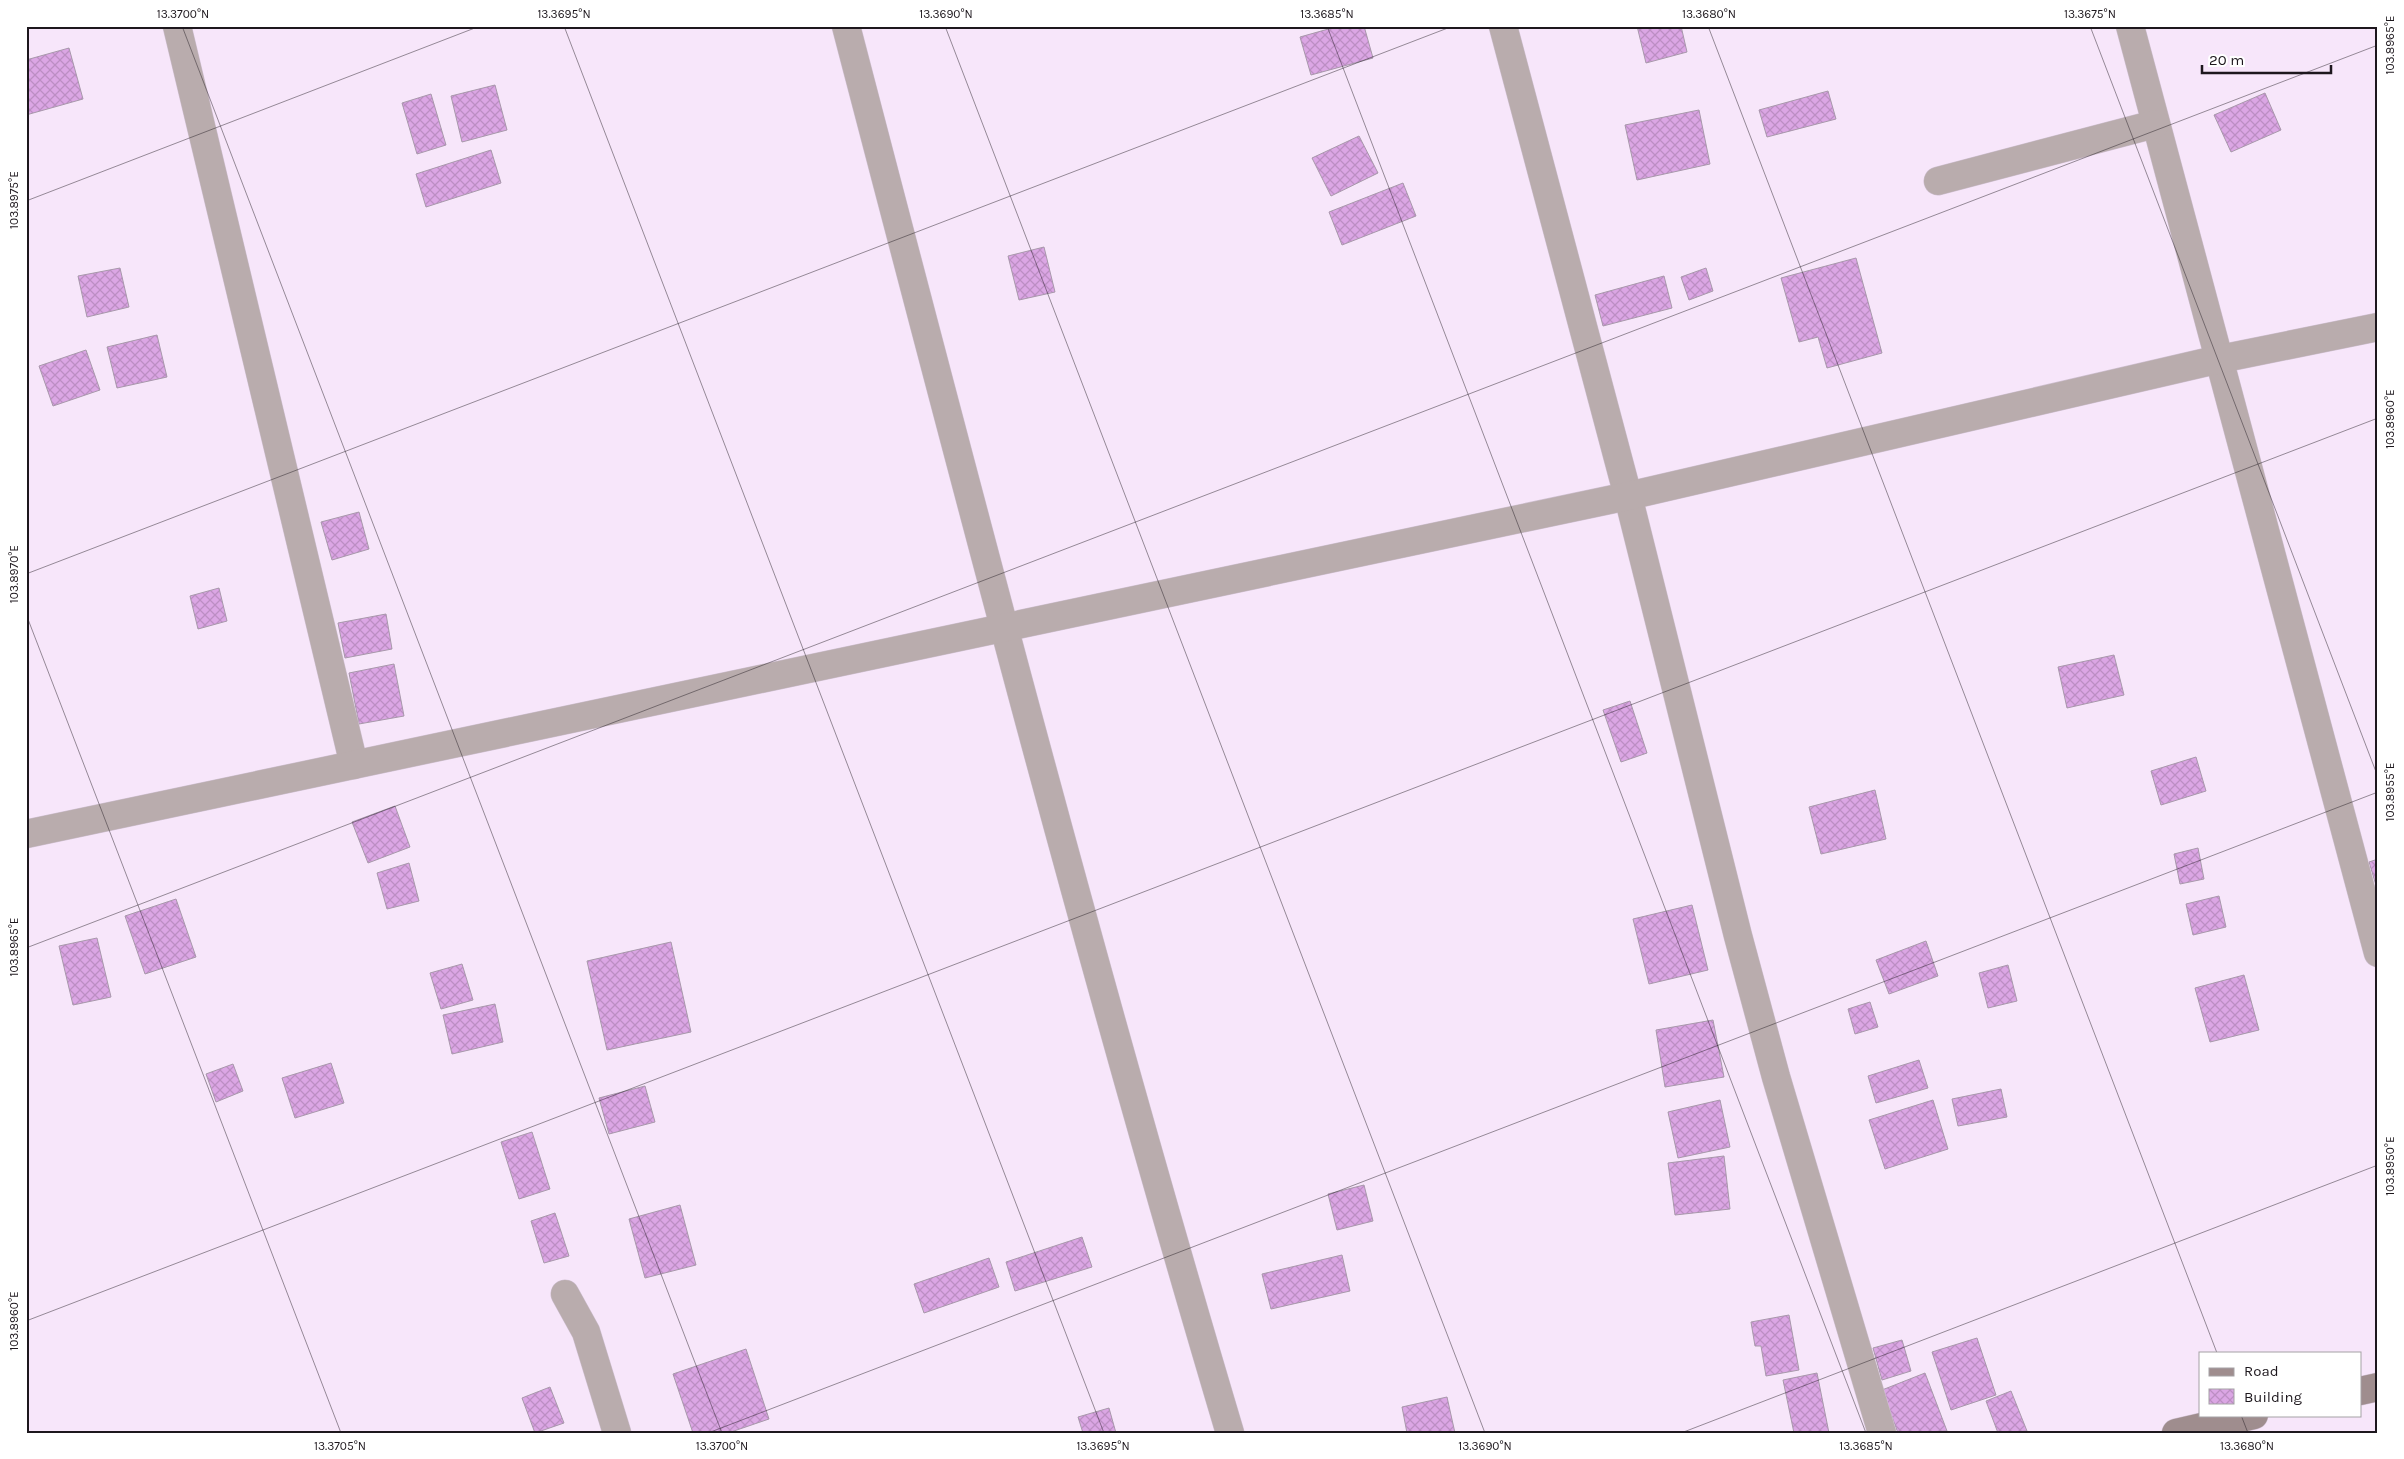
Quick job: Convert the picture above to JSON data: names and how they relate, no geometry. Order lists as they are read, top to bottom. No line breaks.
{"legend":["Road","Building"],"scale_bar":"20 m","coordinates":["13.3700°N","13.3695°N","13.3690°N","13.3685°N","13.3680°N","13.3675°N","103.8965°E","103.8975°E","103.8960°E","103.8970°E","103.8955°E","103.8950°E","13.3705°N"]}
